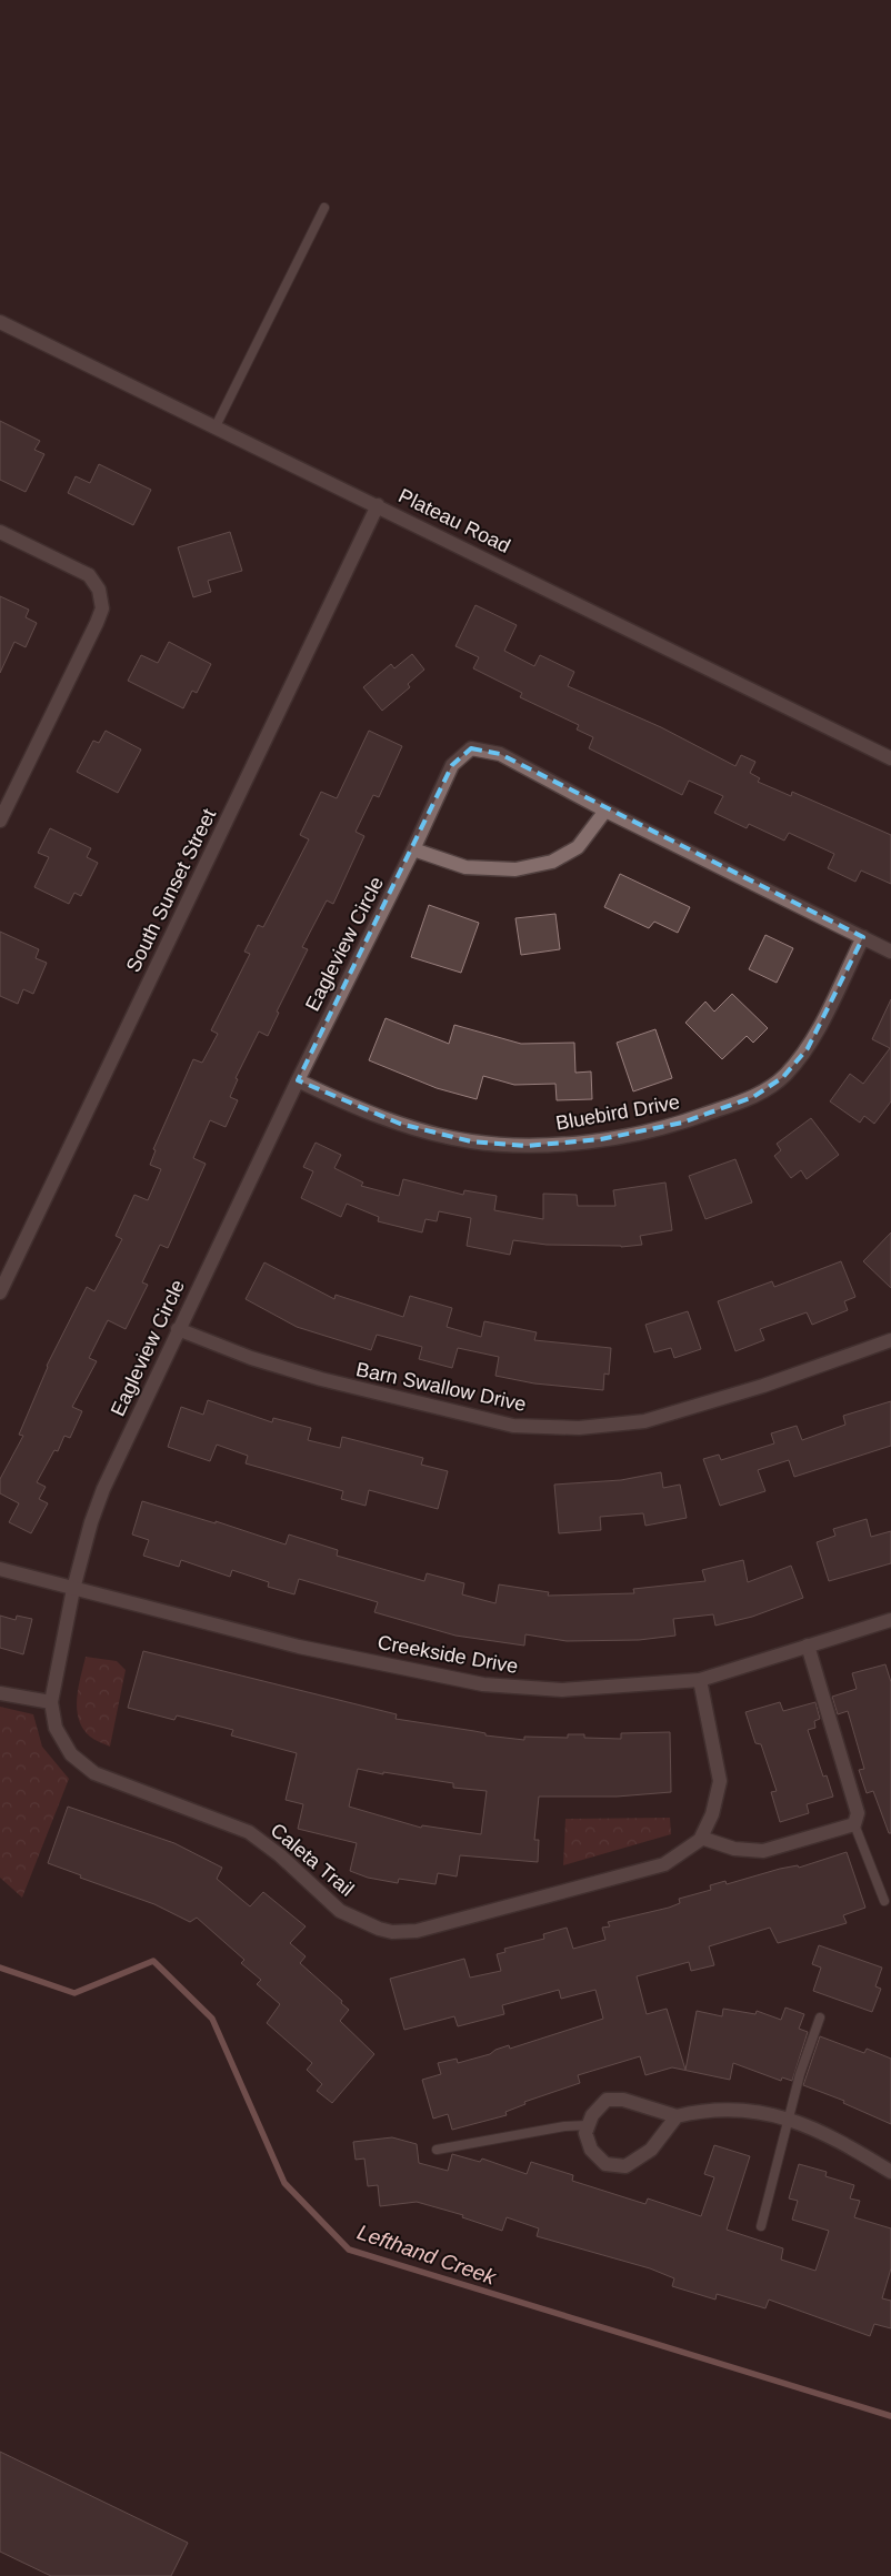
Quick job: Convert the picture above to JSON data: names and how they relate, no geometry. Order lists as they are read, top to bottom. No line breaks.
{"streets":{"street":["Plateau Road","South Sunset Street","Eagleview Circle","Bluebird Drive","Barn Swallow Drive","Creekside Drive","Caleta Trail"]},"crossings":[["Plateau Road","South Sunset Street"],["Eagleview Circle","Bluebird Drive"],["Eagleview Circle","Barn Swallow Drive"],["Eagleview Circle","Creekside Drive"],["Eagleview Circle","Caleta Trail"],["Creekside Drive","Caleta Trail"]],"water":["Lefthand Creek"]}
